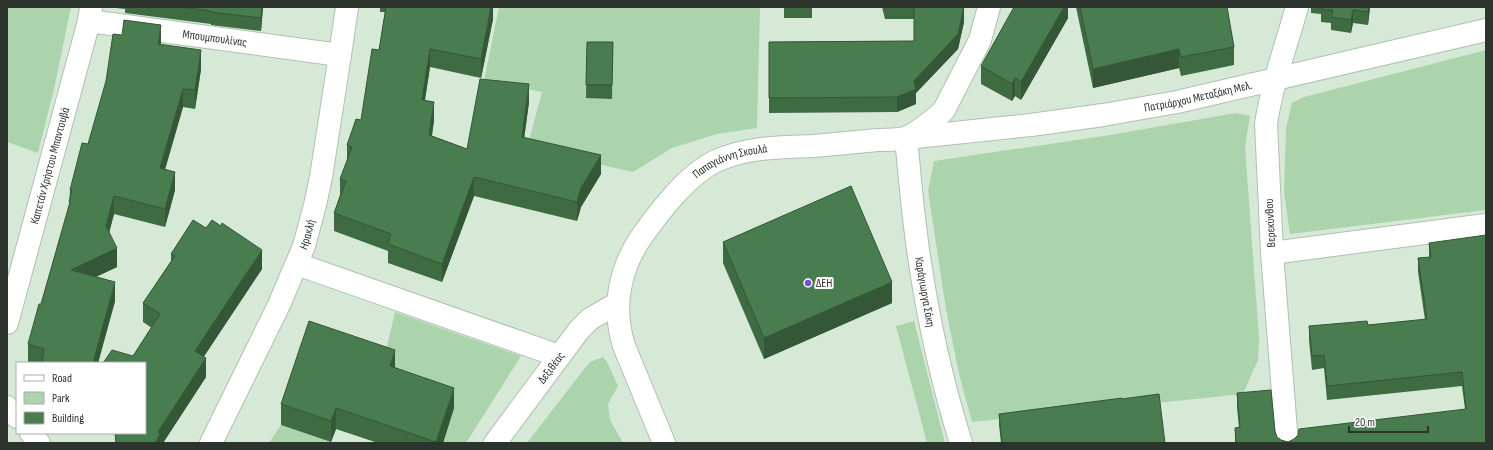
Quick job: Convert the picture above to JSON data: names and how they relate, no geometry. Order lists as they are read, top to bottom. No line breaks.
{"streets":{"street":["Μπουμπουλίνας","Πατριάρχου Μεταξάκη Μελ.","Καπετάν Χρήστου Μπαντουβά","Παπαγιάννη Σκουλά","Βερεκύνθου","Ηρακλή","Καράγιωργα Σάκη","Δεξιθέας"]},"crossings":[["Μπουμπουλίνας","Καπετάν Χρήστου Μπαντουβά"],["Μπουμπουλίνας","Ηρακλή"],["Πατριάρχου Μεταξάκη Μελ.","Παπαγιάννη Σκουλά"],["Πατριάρχου Μεταξάκη Μελ.","Βερεκύνθου"],["Πατριάρχου Μεταξάκη Μελ.","Καράγιωργα Σάκη"],["Παπαγιάννη Σκουλά","Καράγιωργα Σάκη"],["Παπαγιάννη Σκουλά","Δεξιθέας"]],"places":["ΔΕΗ"],"legend":["Road","Park","Building"],"scale_bar":"20 m"}
